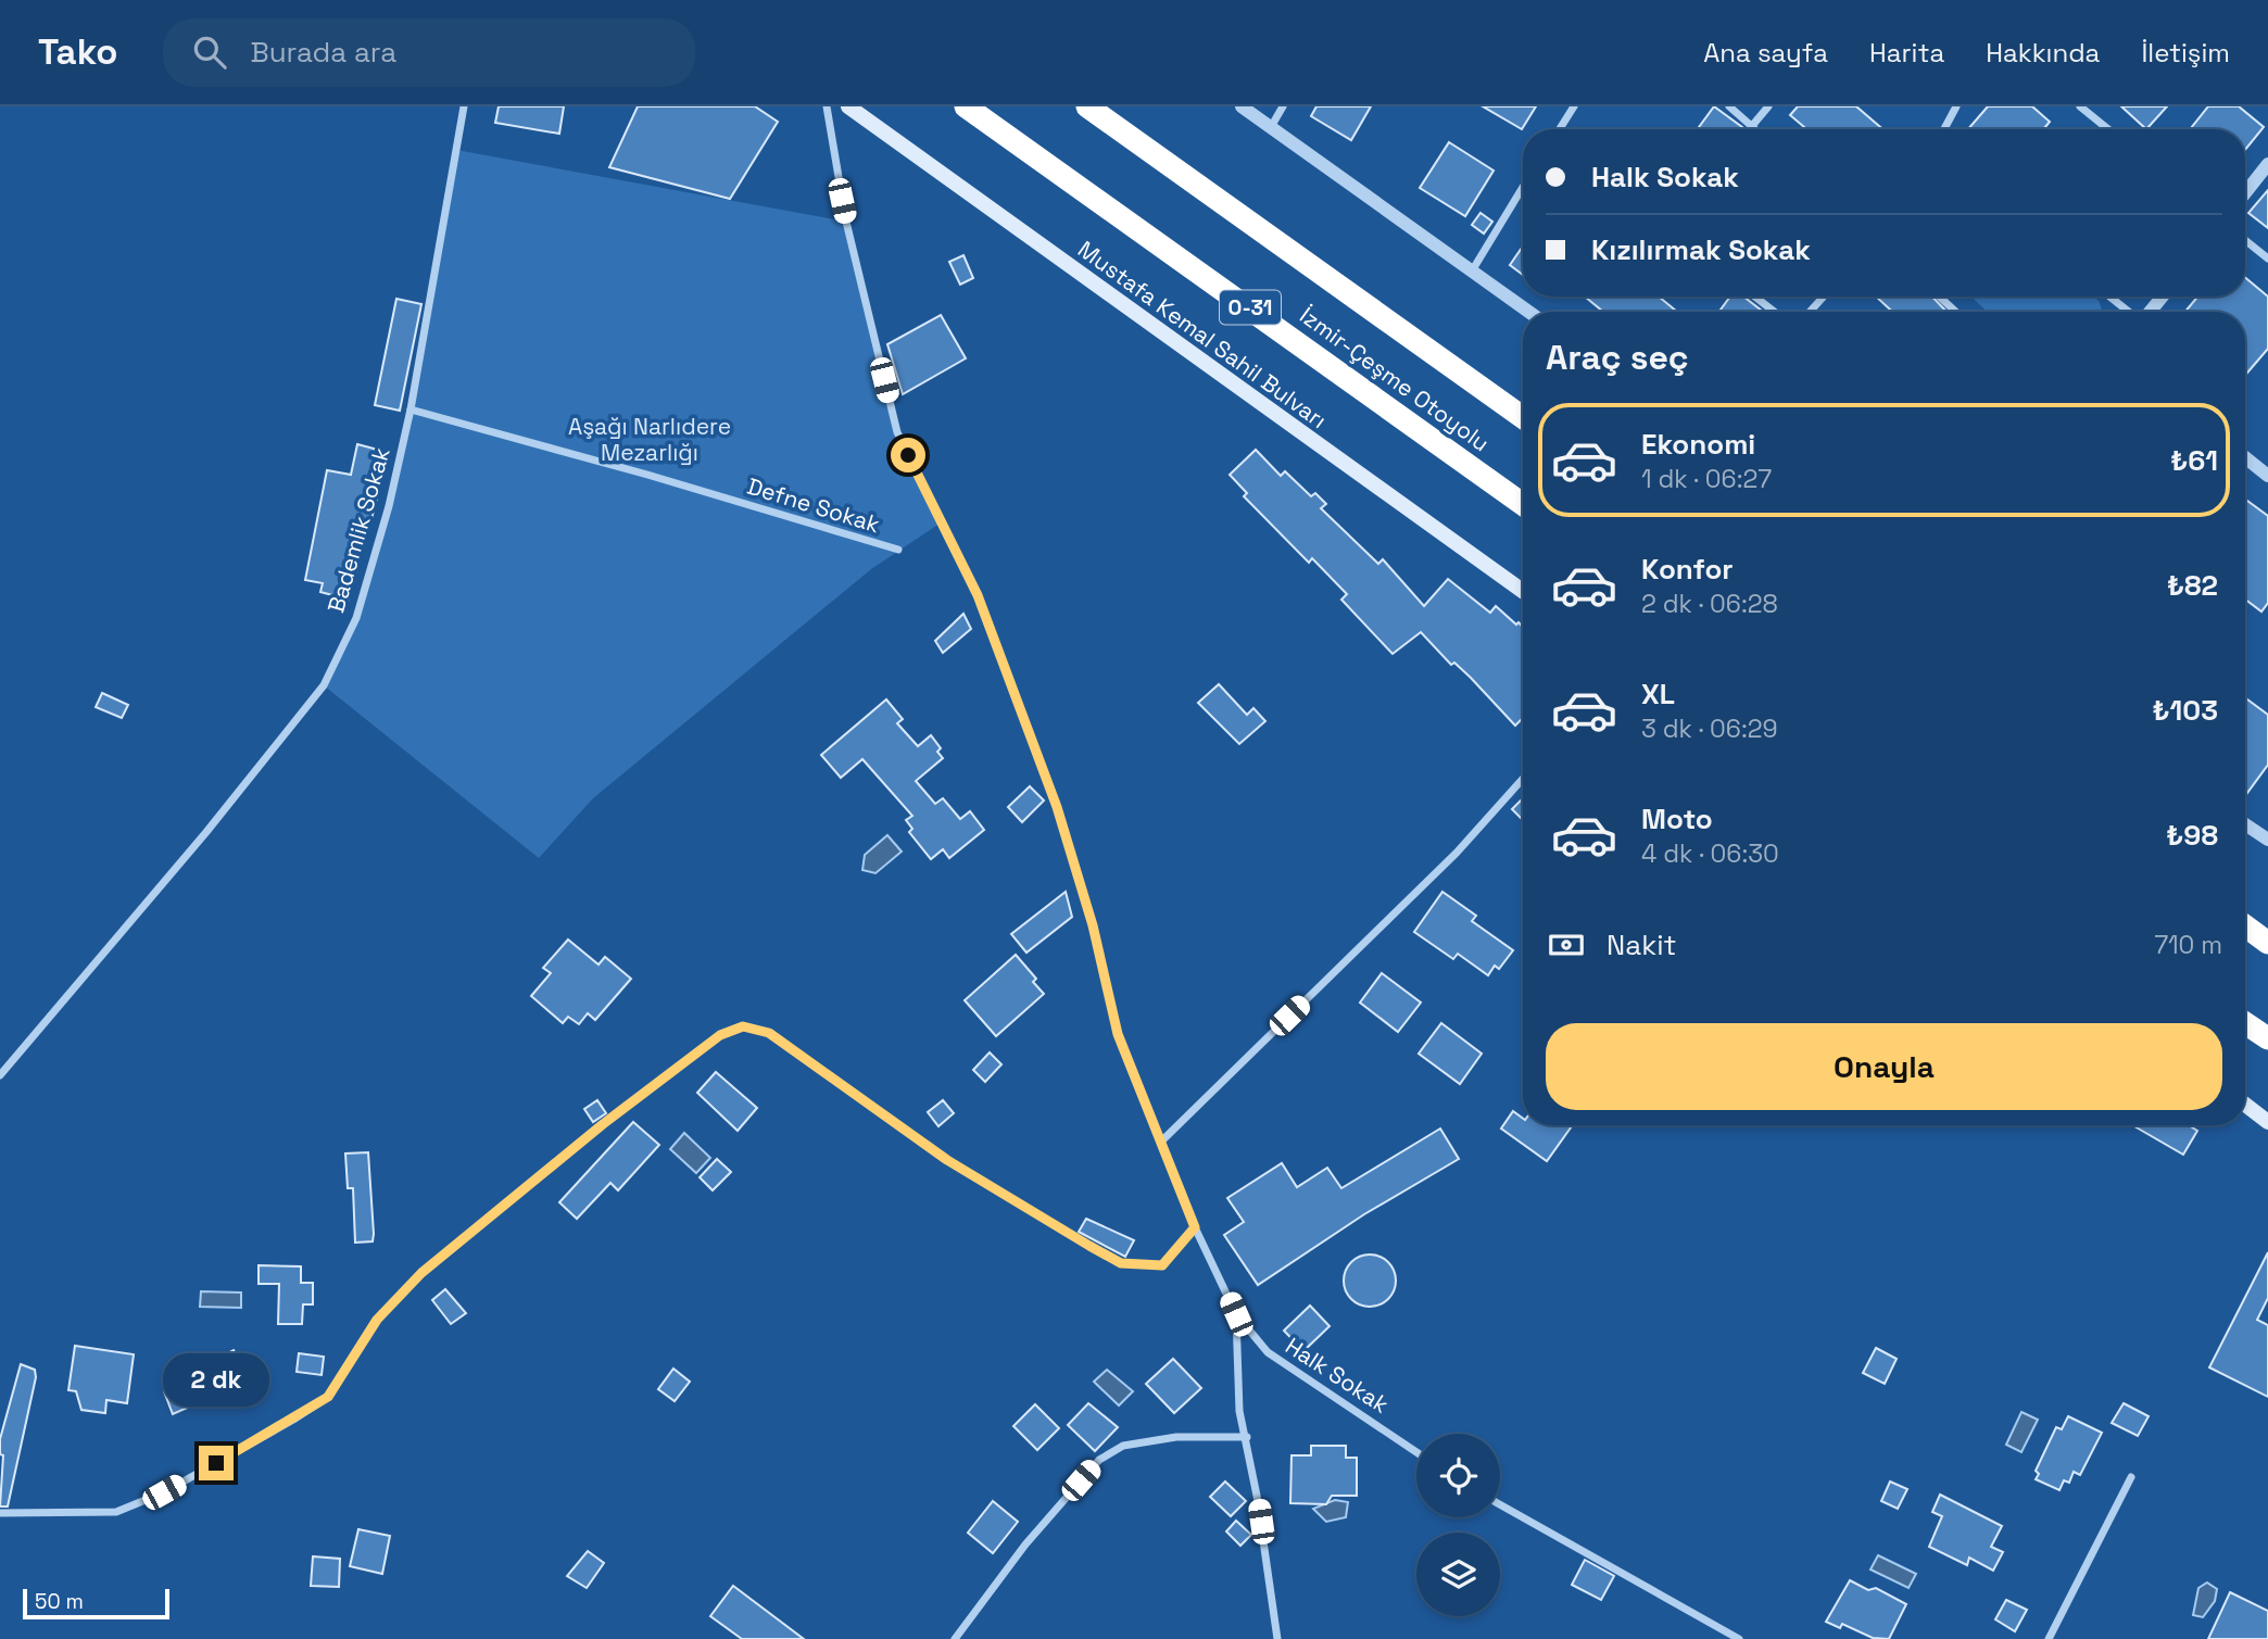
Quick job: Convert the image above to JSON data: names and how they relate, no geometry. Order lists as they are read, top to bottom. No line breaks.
{"streets":{"highway":["O-31","İzmir-Çeşme Otoyolu"],"main road":["Mustafa Kemal Sahil Bulvarı"],"street":["Defne Sokak","Bademlik Sokak","Halk Sokak"]},"crossings":[["Defne Sokak","Bademlik Sokak"]],"parks":["Aşağı Narlıdere Mezarlığı"],"scale_bar":"50 m","page":{"header":"Tako","search":"Burada ara","nav":["Ana sayfa","Harita","Hakkında","İletişim"],"banner":["Halk Sokak","Kızılırmak Sokak"],"heading":"Araç seç","list":[{"name":"Ekonomi","note":"1 dk · 06:27","value":"₺61"},{"name":"Konfor","note":"2 dk · 06:28","value":"₺82"},{"name":"XL","note":"3 dk · 06:29","value":"₺103"},{"name":"Moto","note":"4 dk · 06:30","value":"₺98"}],"pay":["Nakit","710 m"],"buttons":"Onayla","bubble":"2 dk","scale":"50 m"}}
